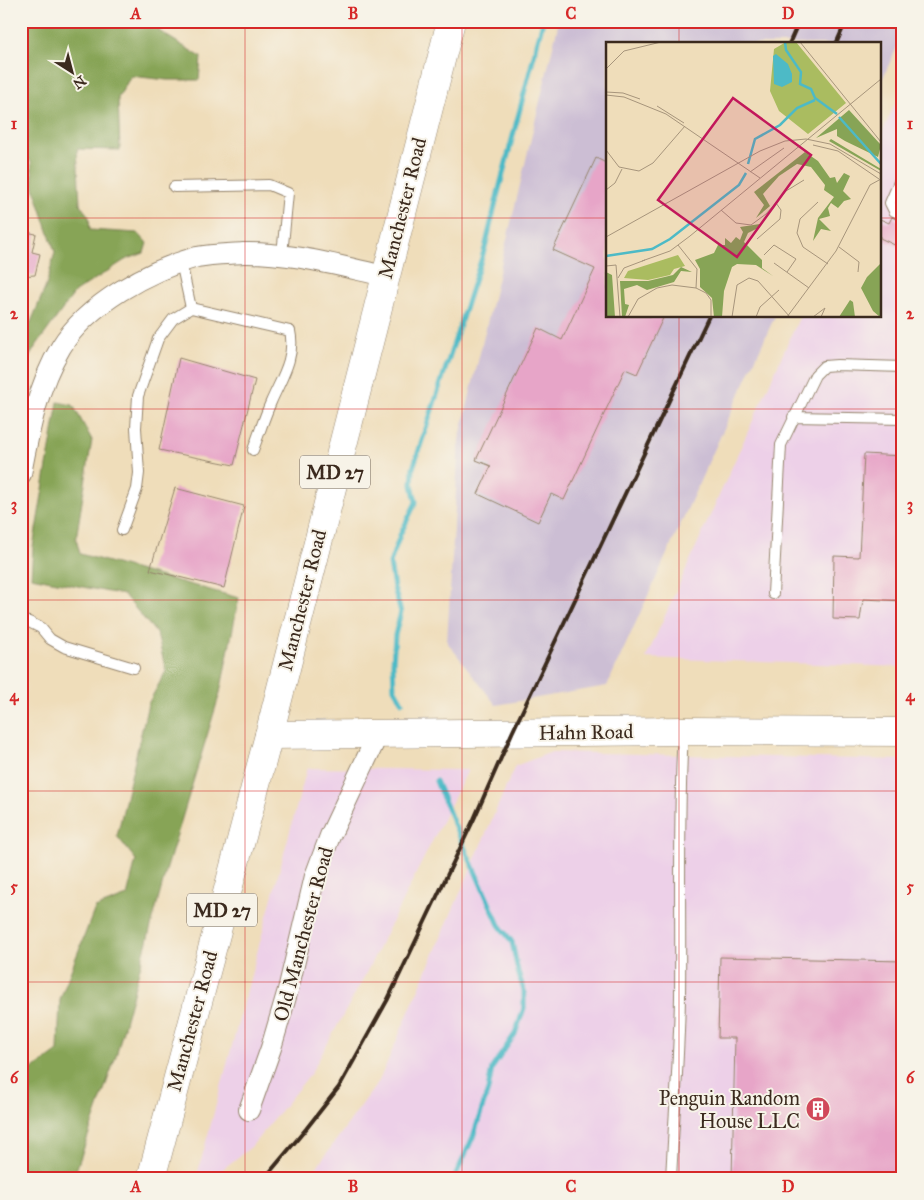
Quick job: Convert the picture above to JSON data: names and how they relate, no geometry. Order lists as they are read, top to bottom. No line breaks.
{"streets":{"main road":["Manchester Road","MD 27","Hahn Road"],"street":["Old Manchester Road"]},"crossings":[["Manchester Road","Hahn Road"],["Hahn Road","Old Manchester Road"]],"places":{"building":["Penguin Random House LLC"]},"north":"bottom right","grid":{"columns":["A","B","C","D"],"rows":["1","2","3","4","5","6"]}}
